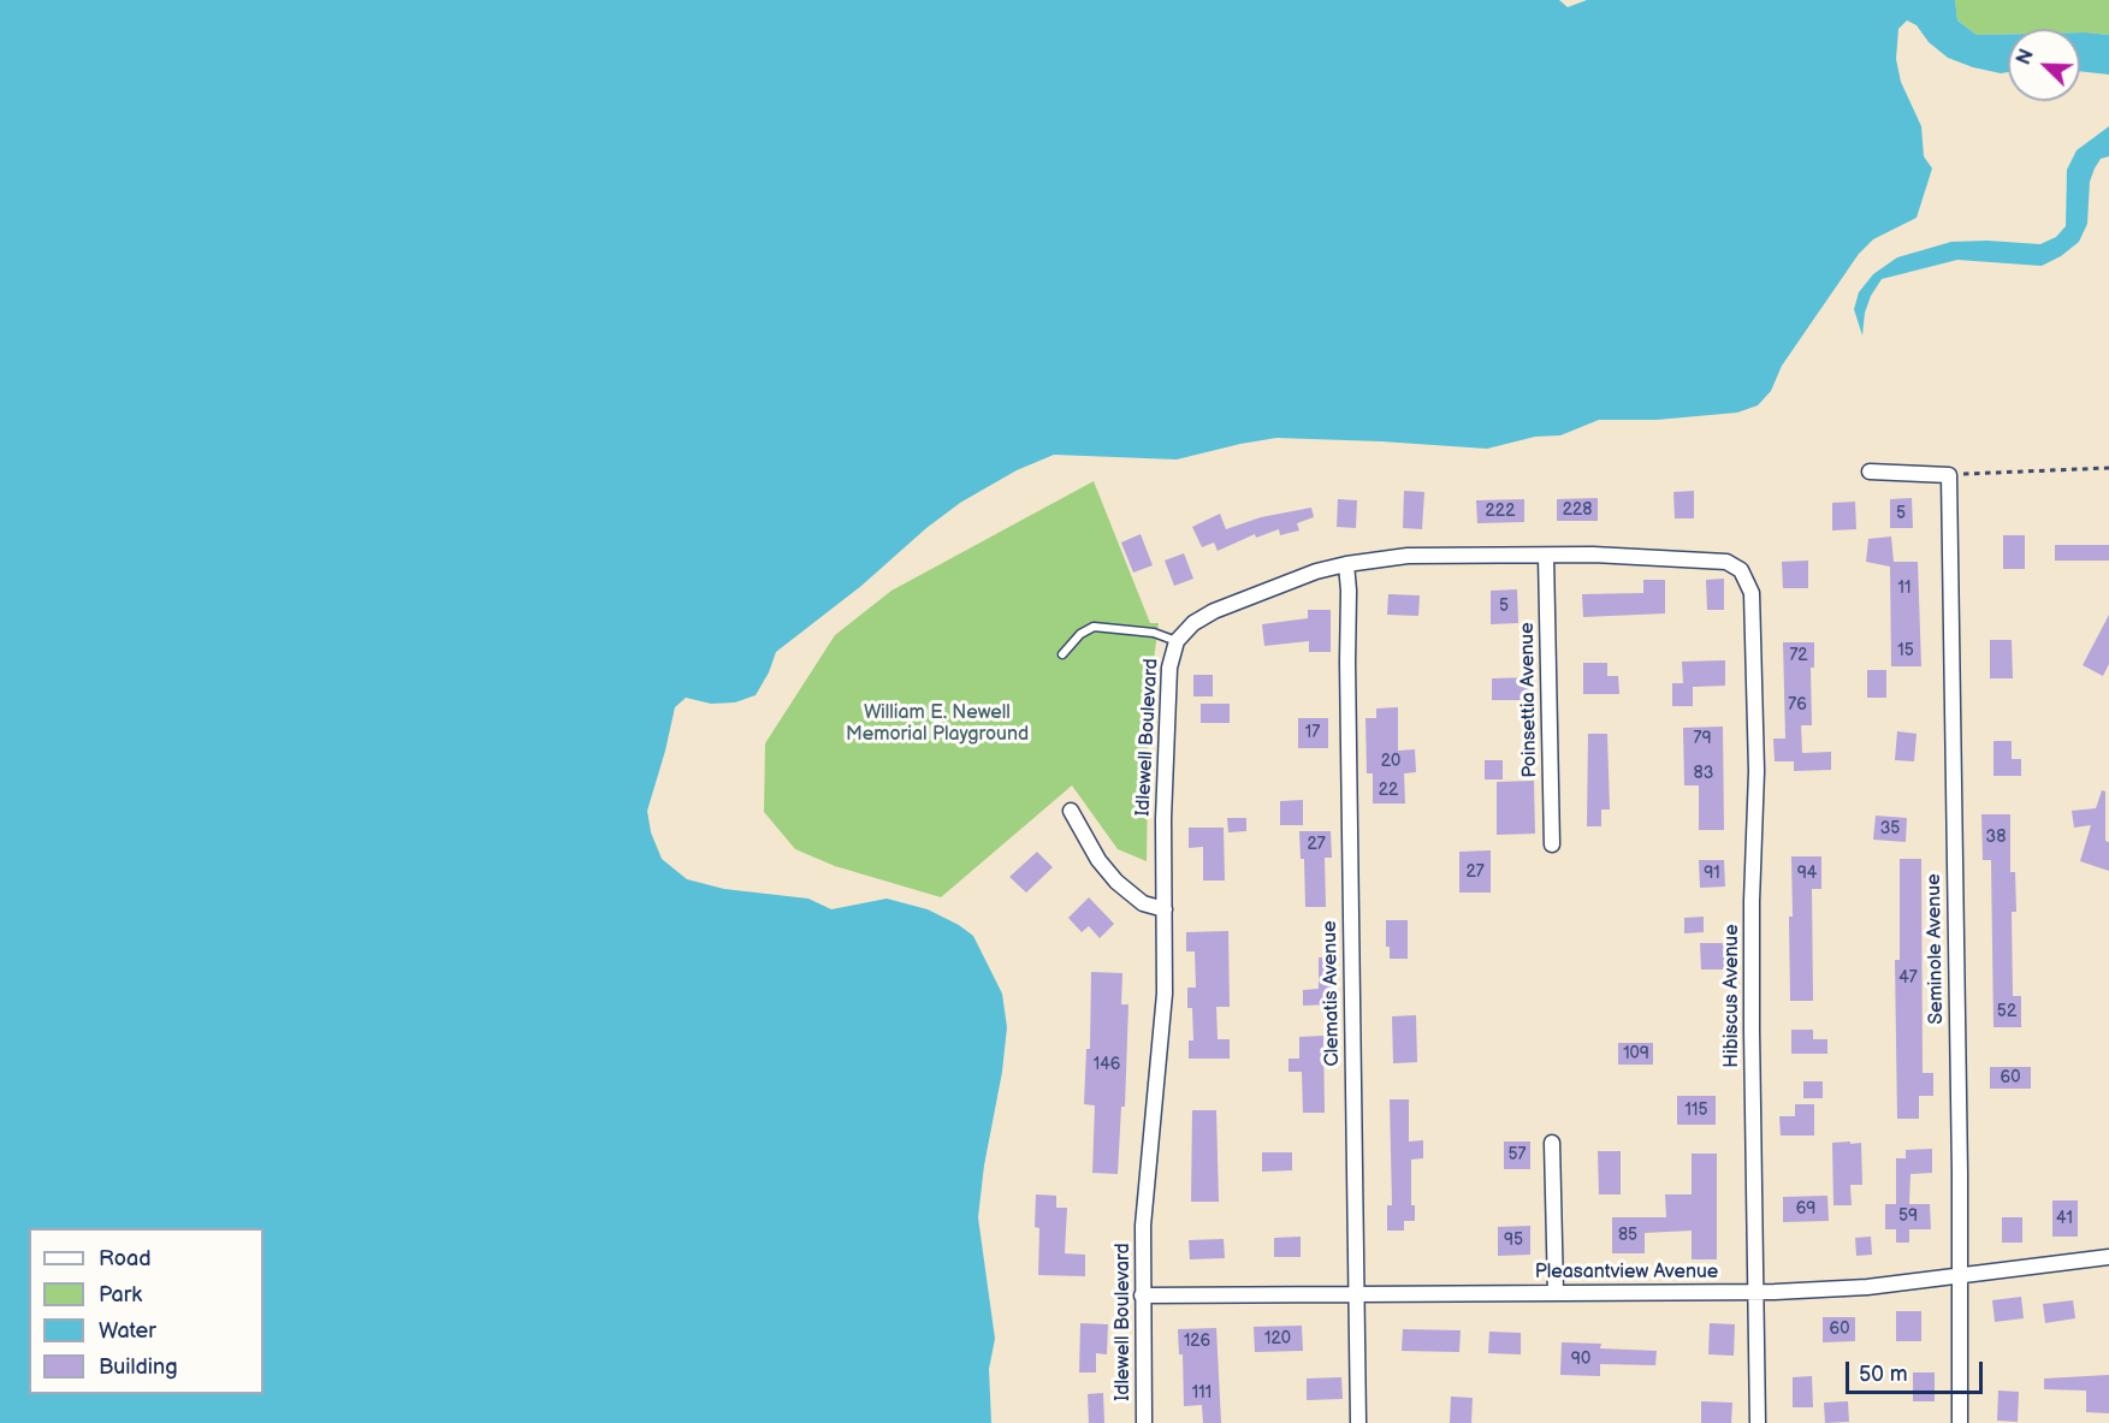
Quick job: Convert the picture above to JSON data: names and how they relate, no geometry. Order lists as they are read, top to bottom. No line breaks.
{"streets":{"street":["Poinsettia Avenue","Idlewell Boulevard","Seminole Avenue","Clematis Avenue","Hibiscus Avenue","Pleasantview Avenue"]},"crossings":[["Poinsettia Avenue","Idlewell Boulevard"],["Idlewell Boulevard","Clematis Avenue"],["Idlewell Boulevard","Hibiscus Avenue"],["Idlewell Boulevard","Pleasantview Avenue"],["Seminole Avenue","Pleasantview Avenue"],["Clematis Avenue","Pleasantview Avenue"],["Hibiscus Avenue","Pleasantview Avenue"]],"parks":["William E. Newell Memorial Playground"],"house_numbers":["228","222","5","11","5","15","72","76","17","79","20","83","22","35","38","27","27","91","94","47","52","109","146","60","115","57","69","59","41","85","95","60","120","126","90","111"],"legend":["Road","Park","Water","Building"],"scale_bar":"50 m","north":"top left"}
